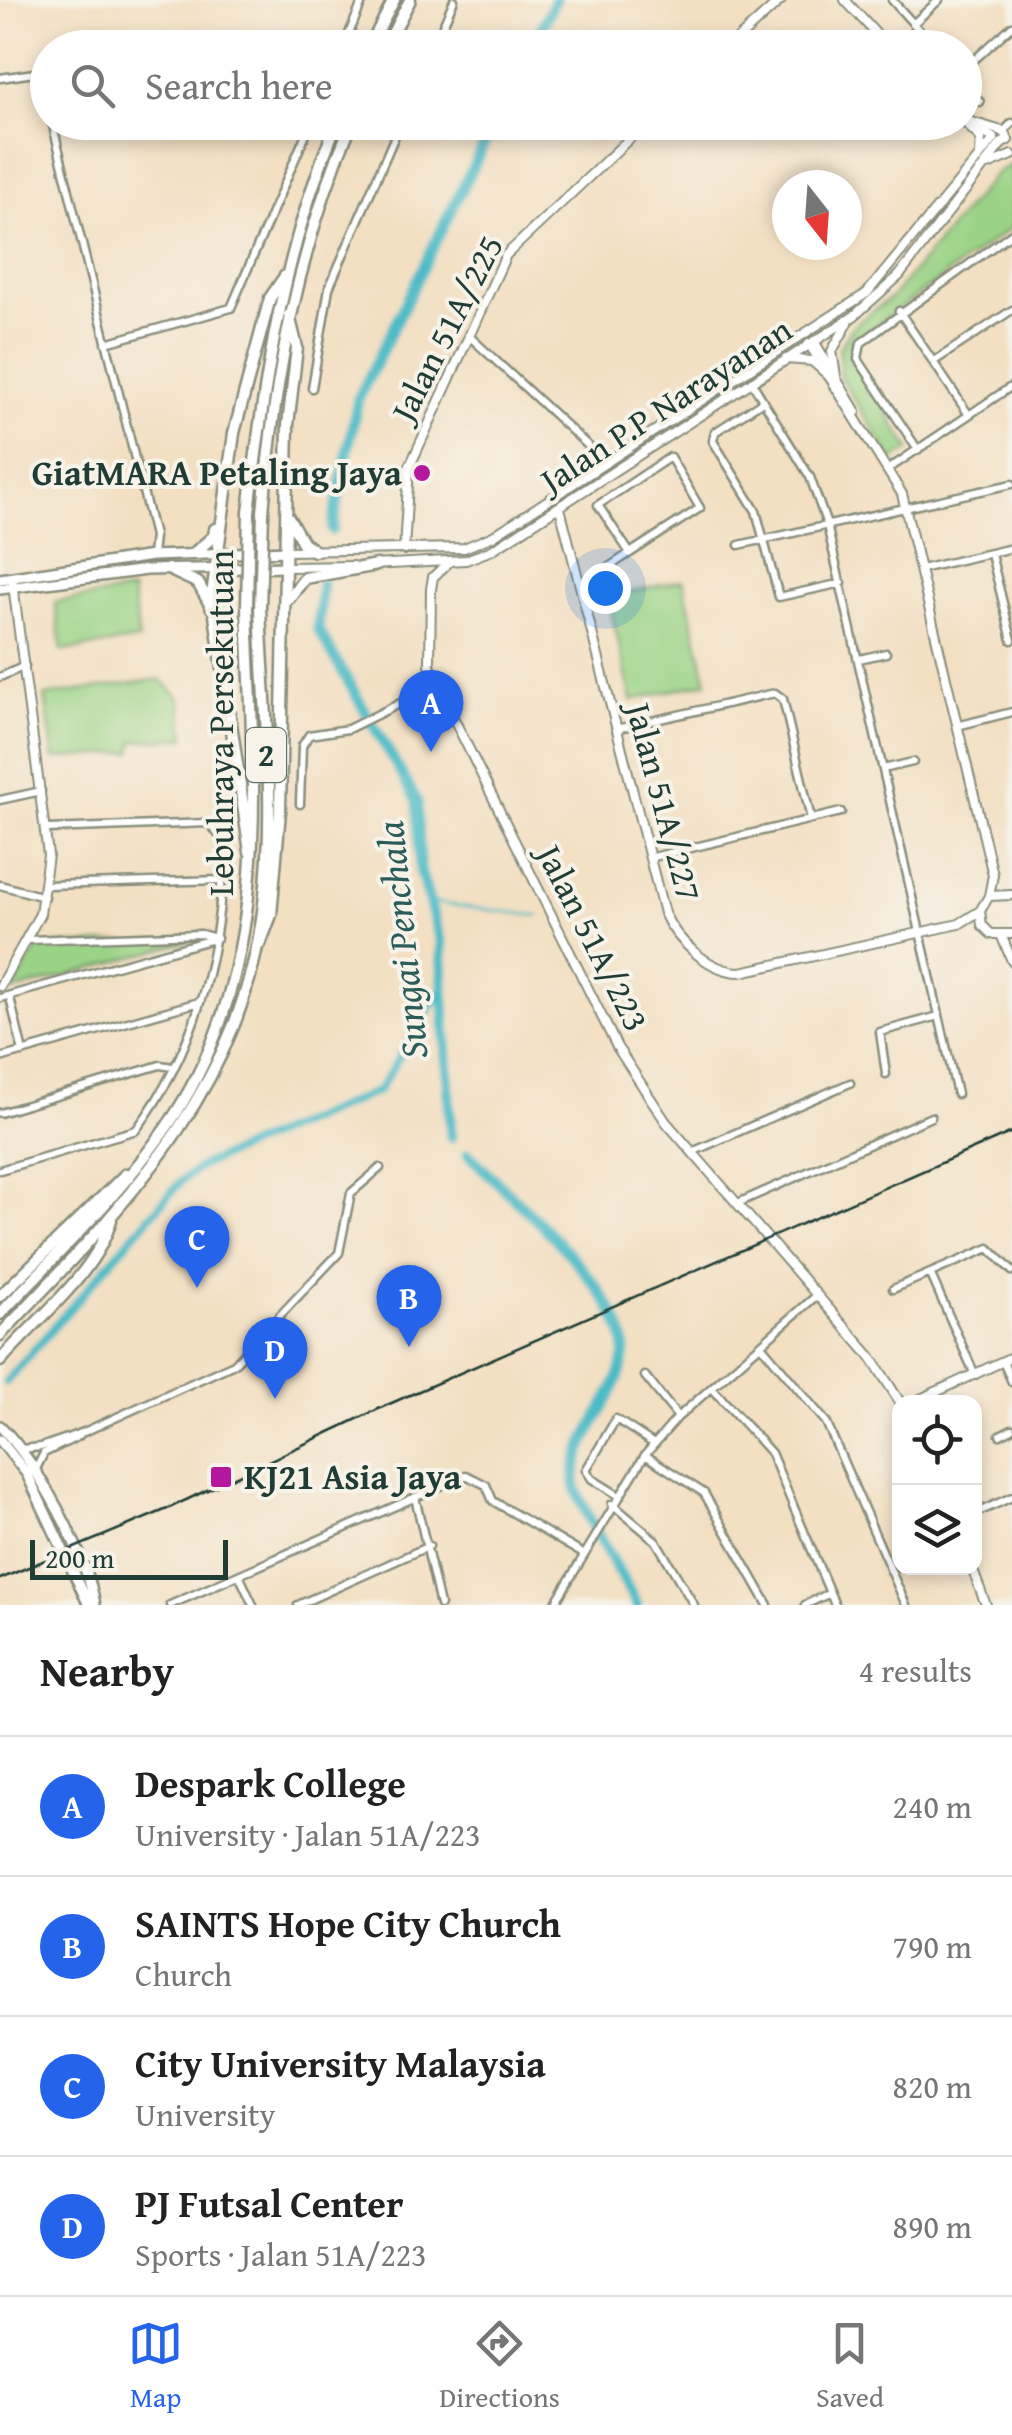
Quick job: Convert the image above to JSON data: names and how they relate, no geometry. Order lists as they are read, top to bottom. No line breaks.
{"streets":{"highway":["Lebuhraya Persekutuan","2"],"street":["Jalan 51A/225","Jalan P.P Narayanan","Jalan 51A/227","Jalan 51A/223"]},"crossings":[["Jalan 51A/225","Jalan P.P Narayanan"],["Jalan P.P Narayanan","Jalan 51A/227"],["Jalan P.P Narayanan","Jalan 51A/223"]],"water":["Sungai Penchala"],"places":{"other":["GiatMARA Petaling Jaya"],"transit":["KJ21 Asia Jaya"]},"scale_bar":"200 m","north":"bottom","page":{"search":"Search here","pins":["A","C","B","D"],"scale":"200 m","heading":["Nearby","4 results"],"list":[{"mark":"A","name":"Despark College","note":"University · Jalan 51A/223","value":"240 m"},{"mark":"B","name":"SAINTS Hope City Church","note":"Church","value":"790 m"},{"mark":"C","name":"City University Malaysia","note":"University","value":"820 m"},{"mark":"D","name":"PJ Futsal Center","note":"Sports · Jalan 51A/223","value":"890 m"}],"nav":["Map","Directions","Saved"]}}
